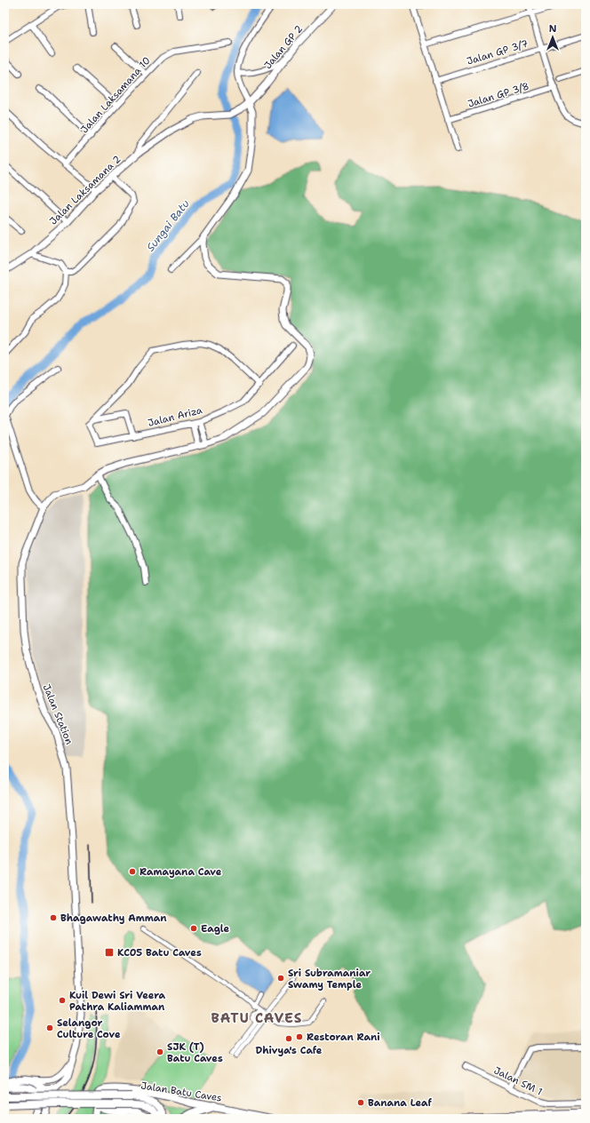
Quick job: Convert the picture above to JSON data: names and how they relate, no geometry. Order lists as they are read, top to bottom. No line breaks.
{"streets":{"main road":["Jalan Batu Caves"],"street":["Jalan GP 2","Jalan GP 3/7","Jalan Laksamana 10","Jalan GP 3/8","Jalan Laksamana 2","Jalan Ariza","Jalan Station","Jalan SM 1"]},"crossings":[["Jalan GP 2","Jalan Laksamana 2"]],"districts":["BATU CAVES"],"water":["Sungai Batu"],"places":{"other":["Ramayana Cave","Bhagawathy Amman","Eagle","Sri Subramaniar Swamy Temple","Kuil Dewi Sri Veera Pathra Kaliamman","Selangor Culture Cove","Restoran Rani","Dhivya's Cafe","SJK (T) Batu Caves","Banana Leaf"],"transit":["KC05 Batu Caves"]},"north":"top"}
